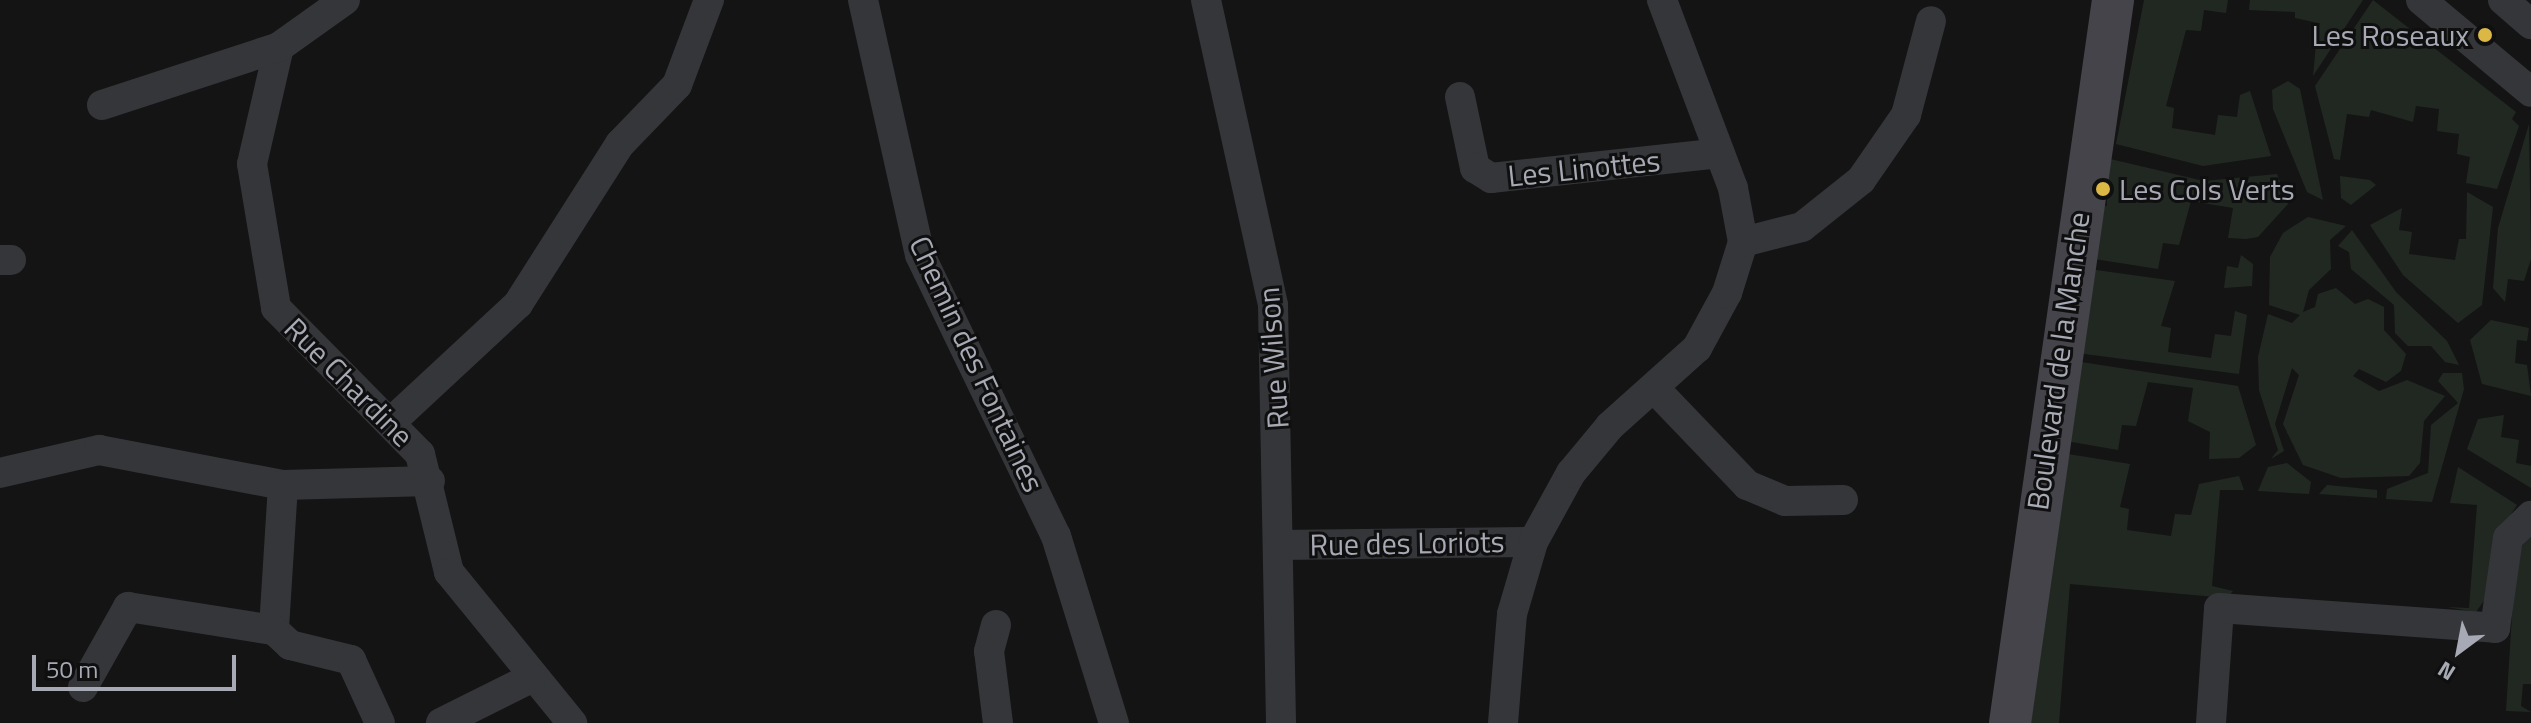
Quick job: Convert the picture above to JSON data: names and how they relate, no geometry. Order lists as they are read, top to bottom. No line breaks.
{"streets":{"main road":["Boulevard de la Manche"],"street":["Les Linottes","Rue Wilson","Chemin des Fontaines","Rue Chardine","Rue des Loriots"]},"crossings":[["Rue Wilson","Rue des Loriots"]],"places":["Les Roseaux","Les Cols Verts"],"scale_bar":"50 m","north":"bottom left"}
